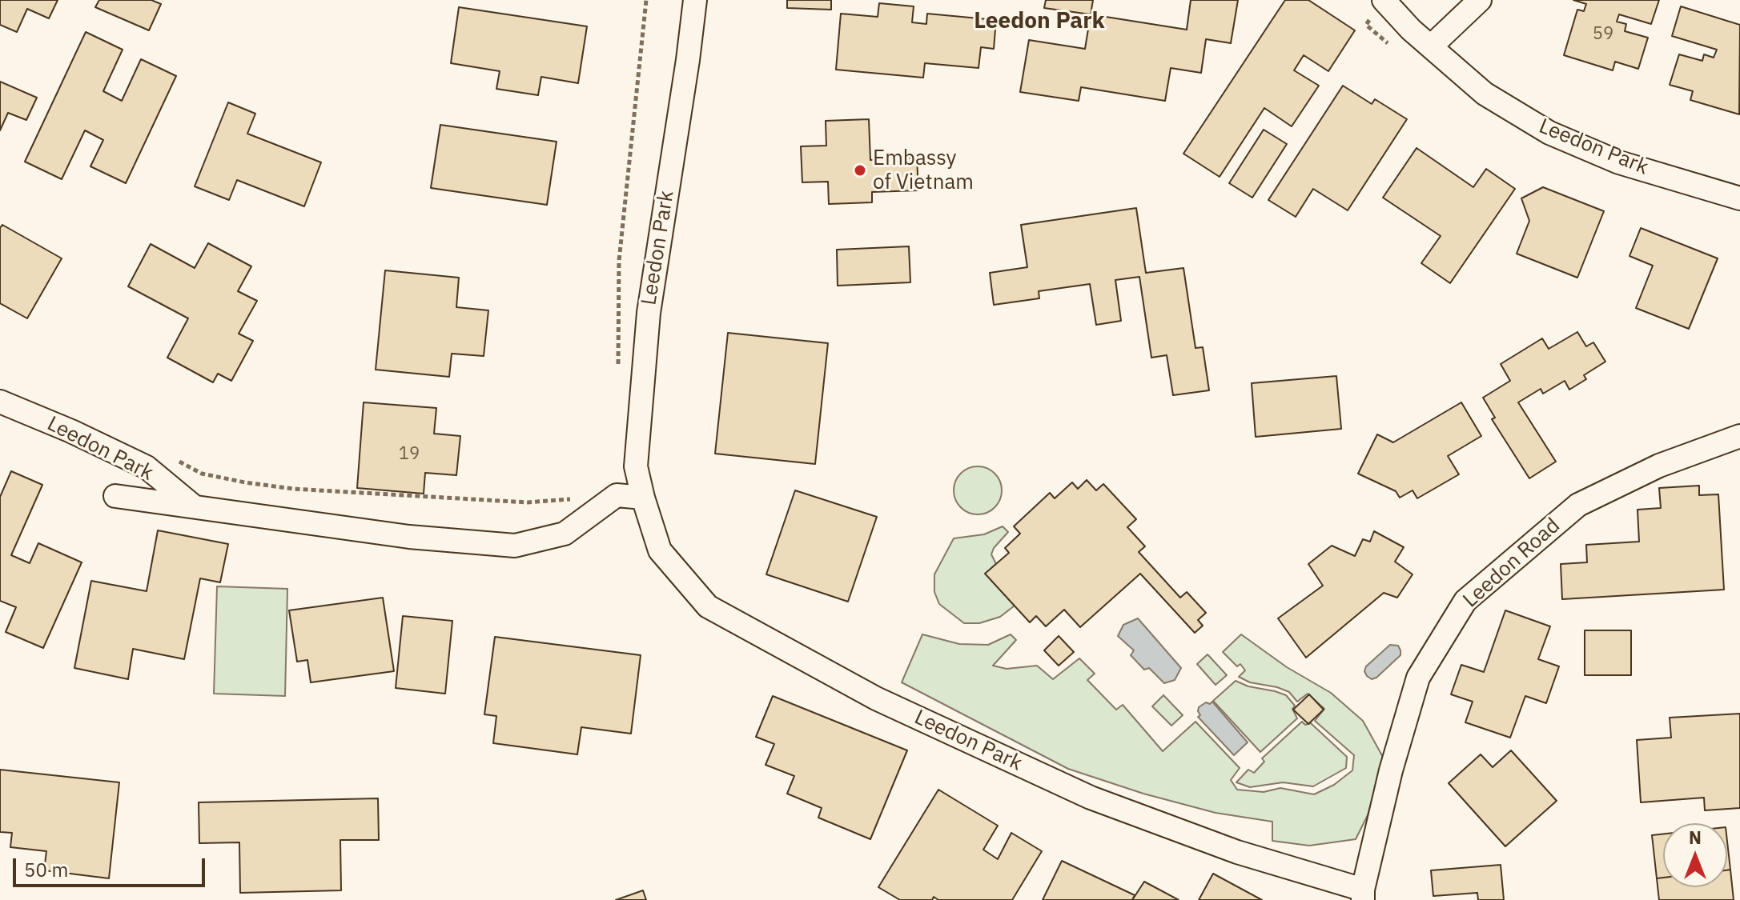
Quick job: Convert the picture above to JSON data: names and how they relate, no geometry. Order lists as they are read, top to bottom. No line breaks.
{"streets":{"street":["Leedon Park","Leedon Road"]},"crossings":[["Leedon Park","Leedon Road"]],"districts":["Leedon Park"],"places":["Embassy of Vietnam"],"house_numbers":["59","19"],"scale_bar":"50 m","north":"top"}
